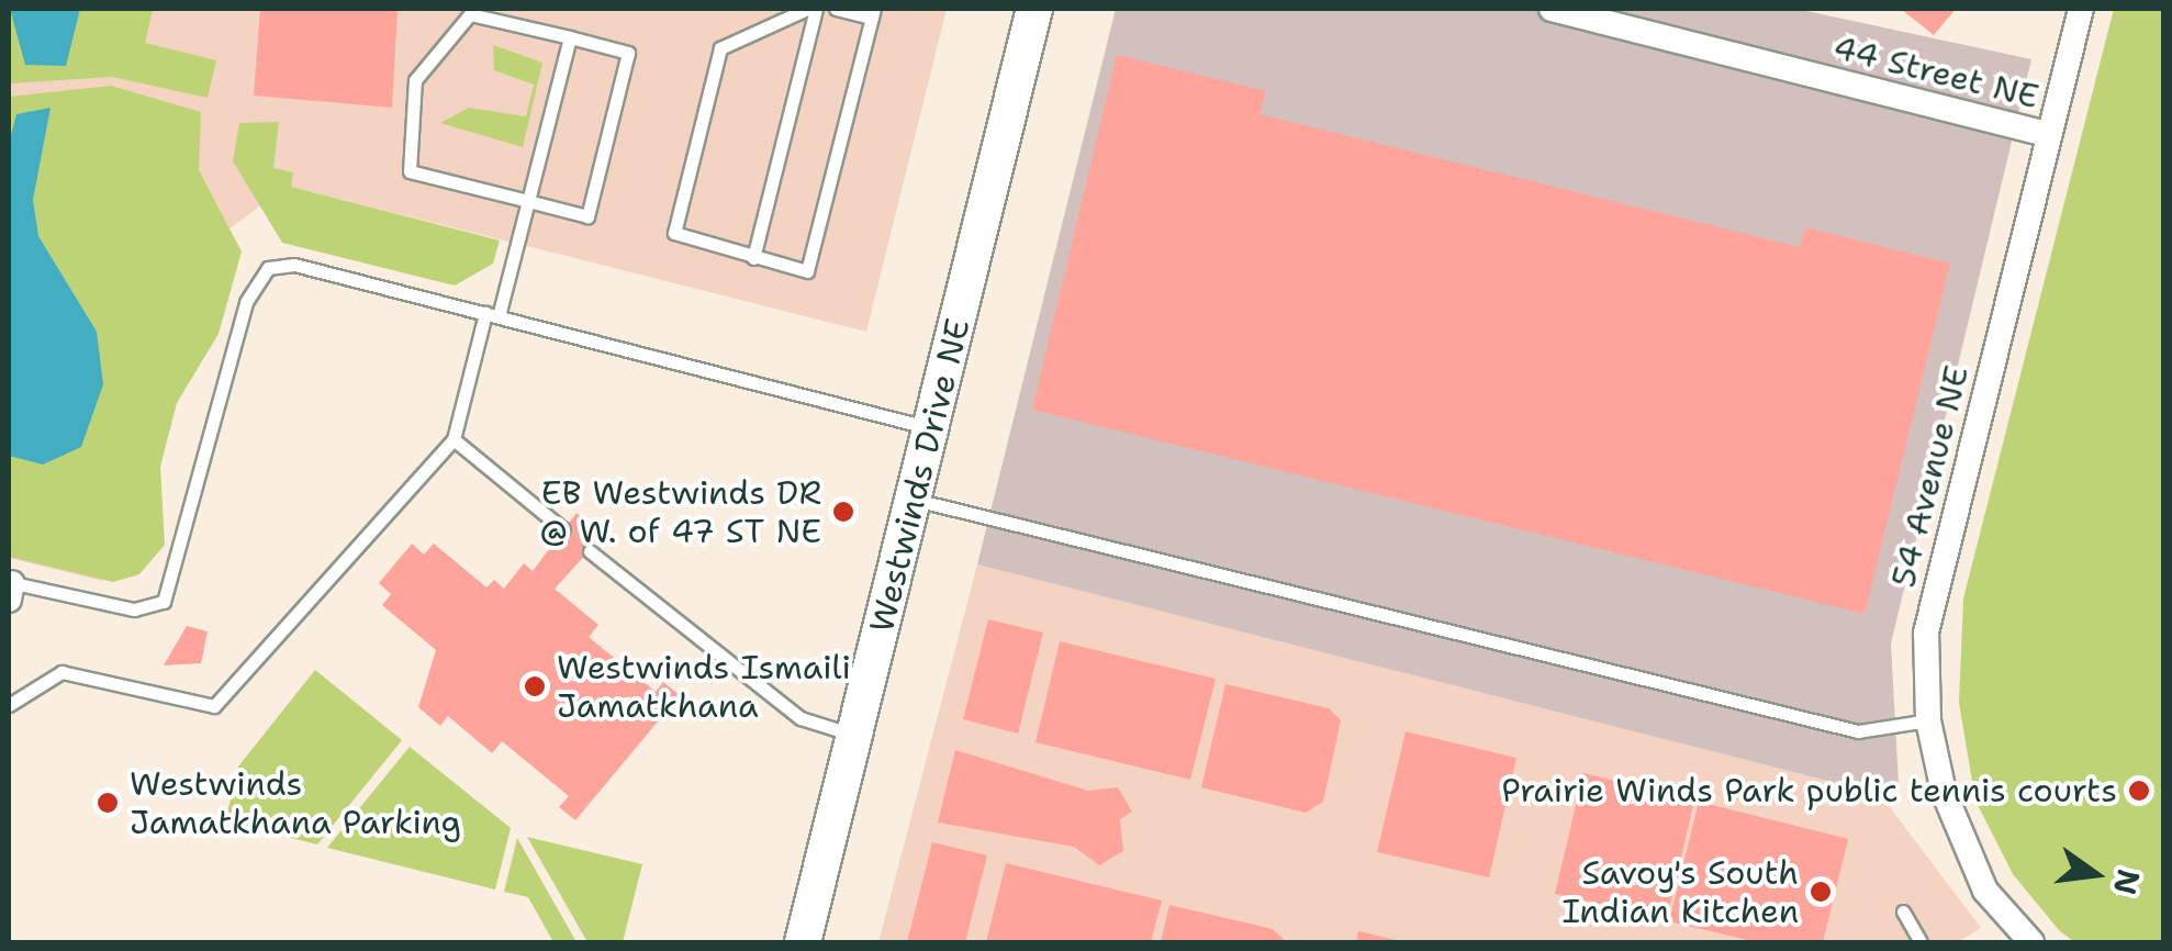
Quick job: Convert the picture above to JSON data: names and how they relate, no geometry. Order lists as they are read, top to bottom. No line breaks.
{"streets":{"street":["44 Street NE","Westwinds Drive NE","54 Avenue NE"]},"crossings":[["44 Street NE","54 Avenue NE"]],"places":["EB Westwinds DR @ W. of 47 ST NE","Westwinds Ismaili Jamatkhana","Prairie Winds Park public tennis courts","Westwinds Jamatkhana Parking","Savoy's South Indian Kitchen"],"north":"right"}
